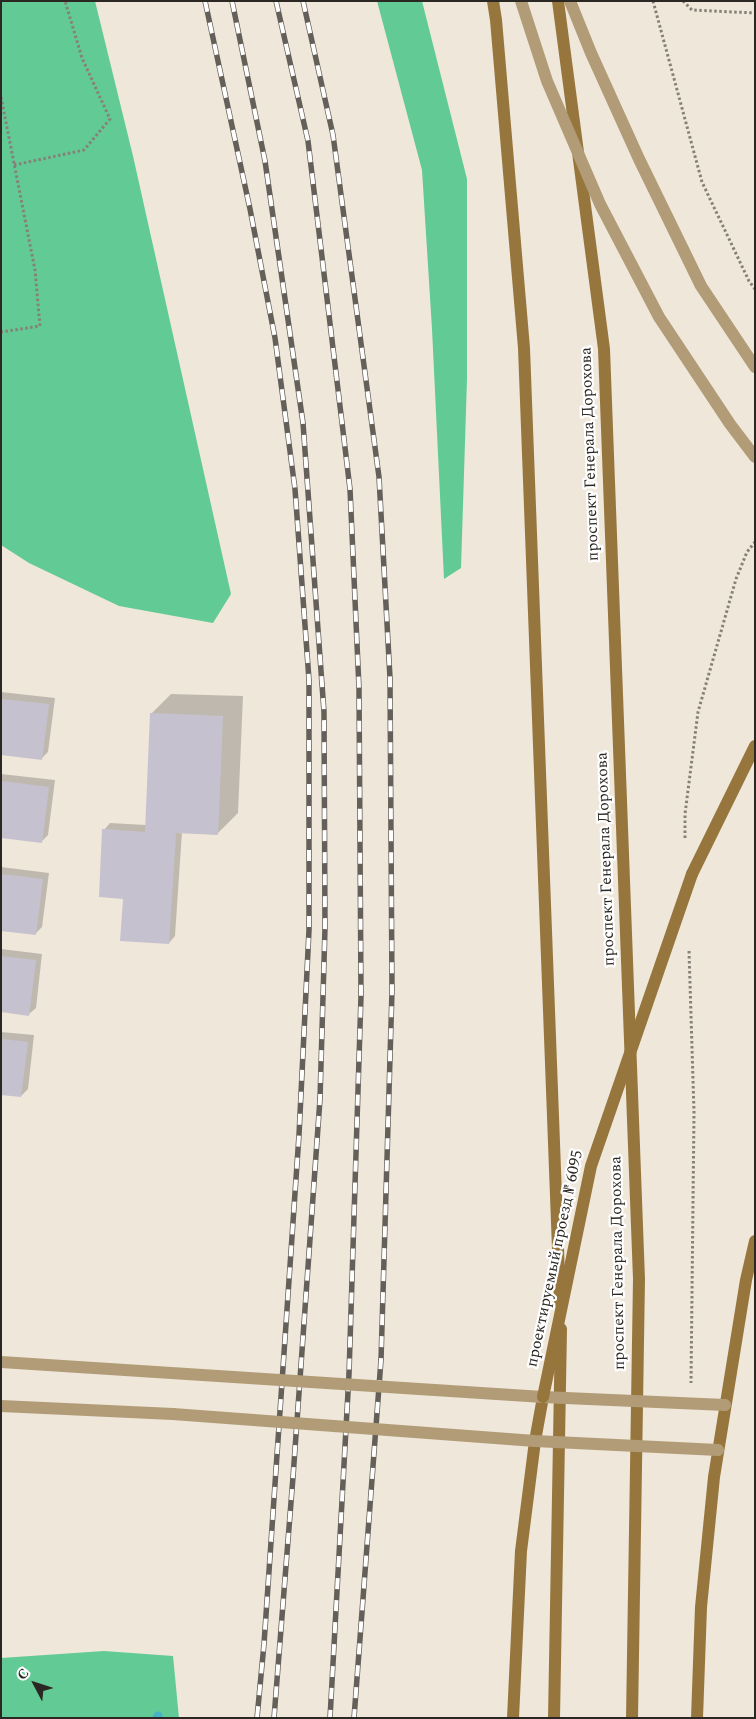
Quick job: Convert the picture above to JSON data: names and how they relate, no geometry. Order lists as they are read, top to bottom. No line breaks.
{"streets":{"main road":["проспект Генерала Дорохова","проектируемый проезд № 6095"]},"north":"top left"}
